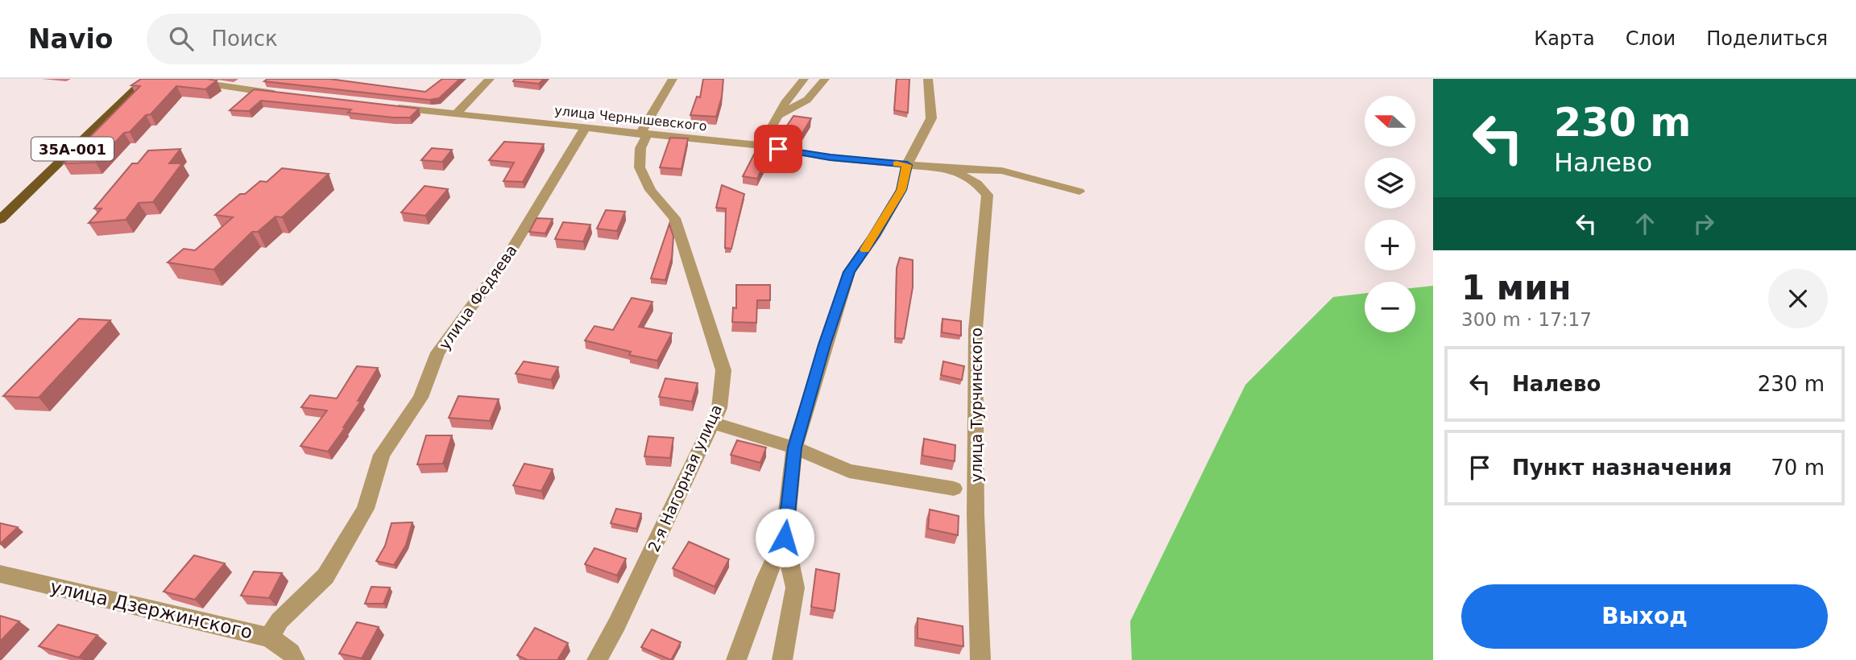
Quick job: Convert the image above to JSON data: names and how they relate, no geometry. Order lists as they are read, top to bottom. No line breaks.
{"streets":{"main road":["35А-001"],"street":["улица Чернышевского","улица Федяева","улица Турчинского","2-я Нагорная улица","улица Дзержинского"]},"crossings":[["улица Чернышевского","улица Федяева"],["улица Чернышевского","улица Турчинского"],["улица Чернышевского","2-я Нагорная улица"],["улица Федяева","улица Дзержинского"]],"north":"left","page":{"header":"Navio","search":"Поиск","nav":["Карта","Слои","Поделиться"],"turn":["230 m","Налево"],"map_buttons":["+","−"],"heading":["1 мин","300 m · 17:17"],"list":[{"name":"Налево","value":"230 m"},{"name":"Пункт назначения","value":"70 m"}],"buttons":"Выход"}}
